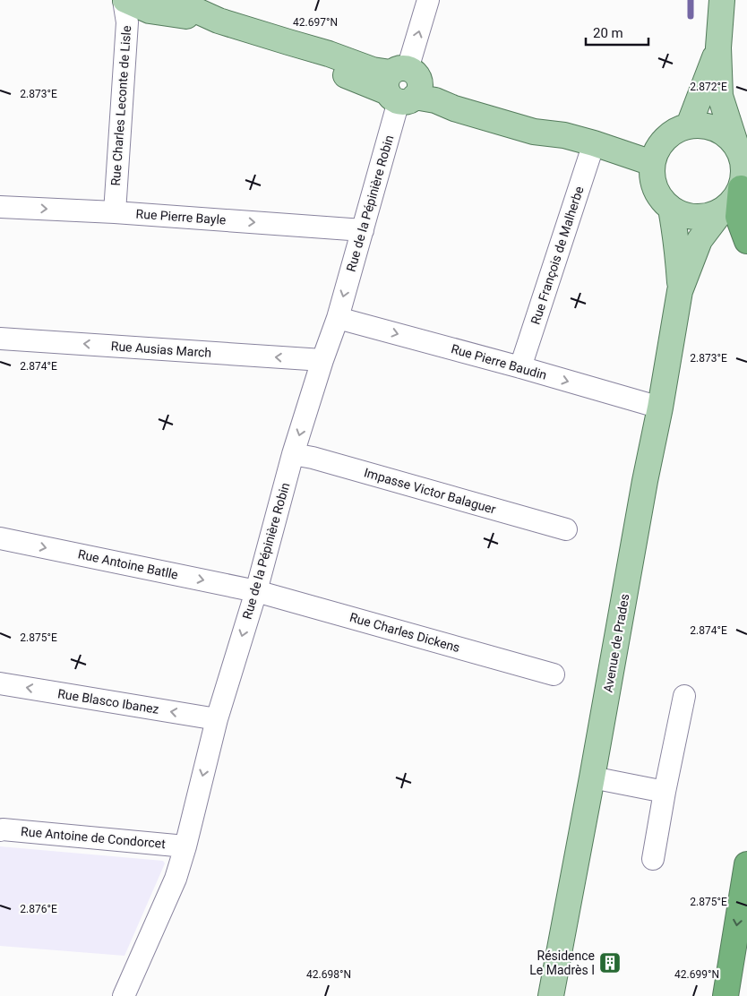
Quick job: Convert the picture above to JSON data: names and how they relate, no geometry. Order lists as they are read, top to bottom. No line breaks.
{"streets":{"main road":["Avenue de Prades"],"street":["Rue Charles Leconte de Lisle","Rue de la Pépinière Robin","Rue Pierre Bayle","Rue François de Malherbe","Rue Ausias March","Rue Pierre Baudin","Impasse Victor Balaguer","Rue Antoine Batlle","Rue Charles Dickens","Rue Blasco Ibanez","Rue Antoine de Condorcet"]},"crossings":[["Rue Charles Leconte de Lisle","Rue Pierre Bayle"],["Rue de la Pépinière Robin","Rue Pierre Bayle"],["Rue de la Pépinière Robin","Rue Ausias March"],["Rue de la Pépinière Robin","Rue Pierre Baudin"],["Rue de la Pépinière Robin","Impasse Victor Balaguer"],["Rue de la Pépinière Robin","Rue Antoine Batlle"],["Rue de la Pépinière Robin","Rue Charles Dickens"],["Rue de la Pépinière Robin","Rue Blasco Ibanez"],["Rue de la Pépinière Robin","Rue Antoine de Condorcet"],["Rue François de Malherbe","Rue Pierre Baudin"],["Rue Pierre Baudin","Avenue de Prades"],["Rue Antoine Batlle","Rue Charles Dickens"]],"one_way":["Rue Pierre Bayle","Rue Ausias March","Rue Pierre Baudin","Rue Antoine Batlle","Rue Blasco Ibanez"],"places":{"building":["Résidence Le Madrès I"]},"scale_bar":"20 m","coordinates":["42.697°N","2.872°E","2.873°E","2.874°E","2.875°E","2.876°E","42.698°N","42.699°N"]}
